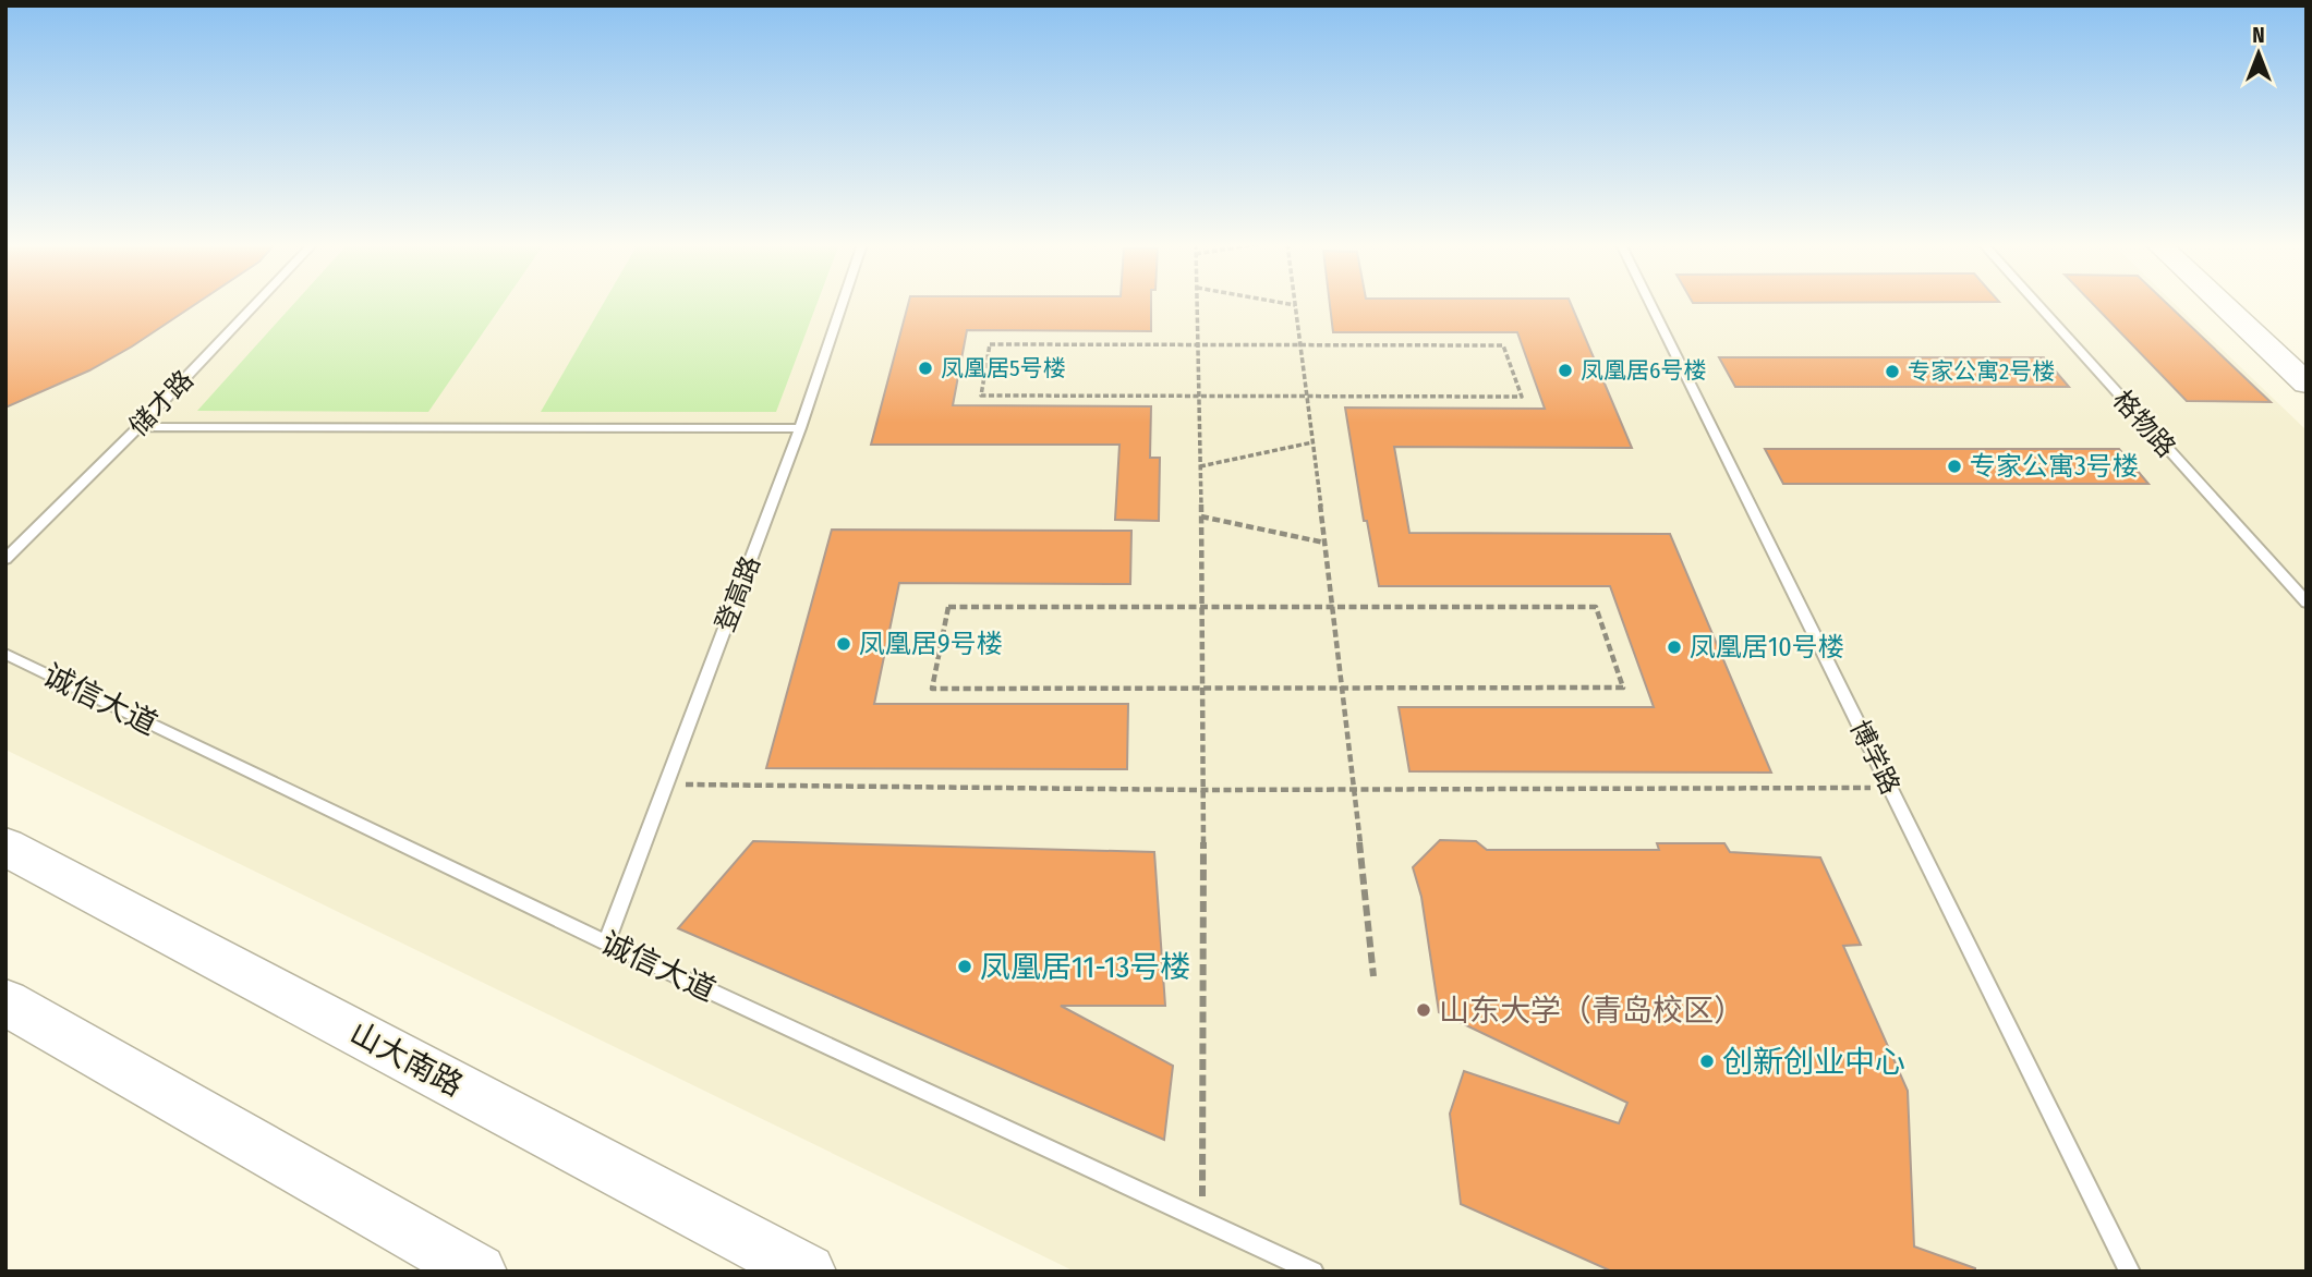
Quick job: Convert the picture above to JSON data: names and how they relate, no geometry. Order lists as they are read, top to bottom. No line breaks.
{"streets":{"main road":["山大南路"],"lane":["储才路","格物路","登高路","诚信大道","博学路"]},"crossings":[["登高路","诚信大道"]],"places":["凤凰居5号楼","凤凰居6号楼","专家公寓2号楼","专家公寓3号楼","凤凰居9号楼","凤凰居10号楼","凤凰居11-13号楼","山东大学（青岛校区）","创新创业中心"],"north":"top"}
